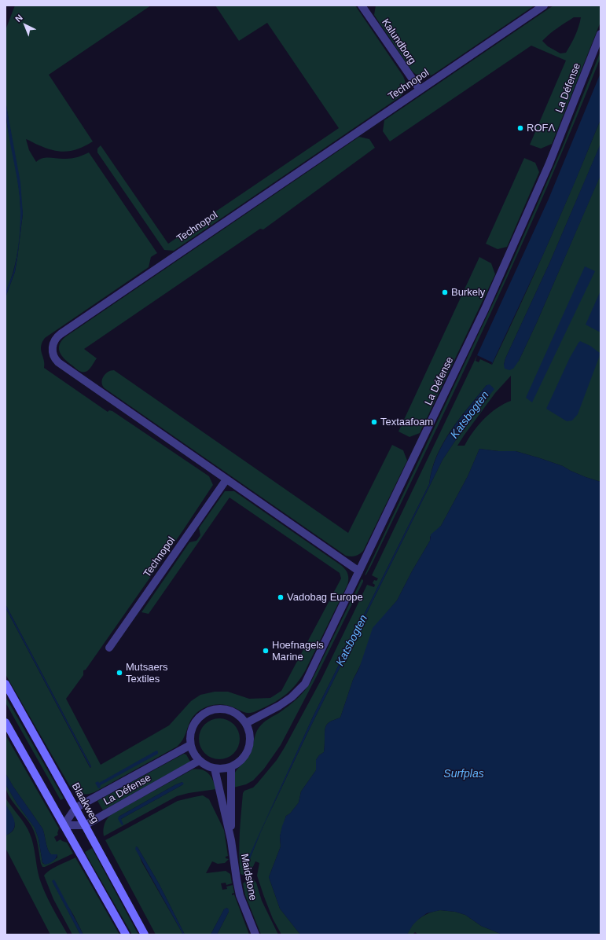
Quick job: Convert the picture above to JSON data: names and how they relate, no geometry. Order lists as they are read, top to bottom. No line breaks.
{"streets":{"main road":["Blaakweg"],"street":["Kalundborg","Technopol","La Défense","Maidstone"]},"crossings":[["Kalundborg","Technopol"],["Technopol","La Défense"],["La Défense","Blaakweg"],["La Défense","Maidstone"]],"water":["Katsbogten","Surfplas"],"places":["ROFΛ","Burkely","Textaafoam","Vadobag Europe","Hoefnagels Marine","Mutsaers Textiles"],"north":"top left"}
